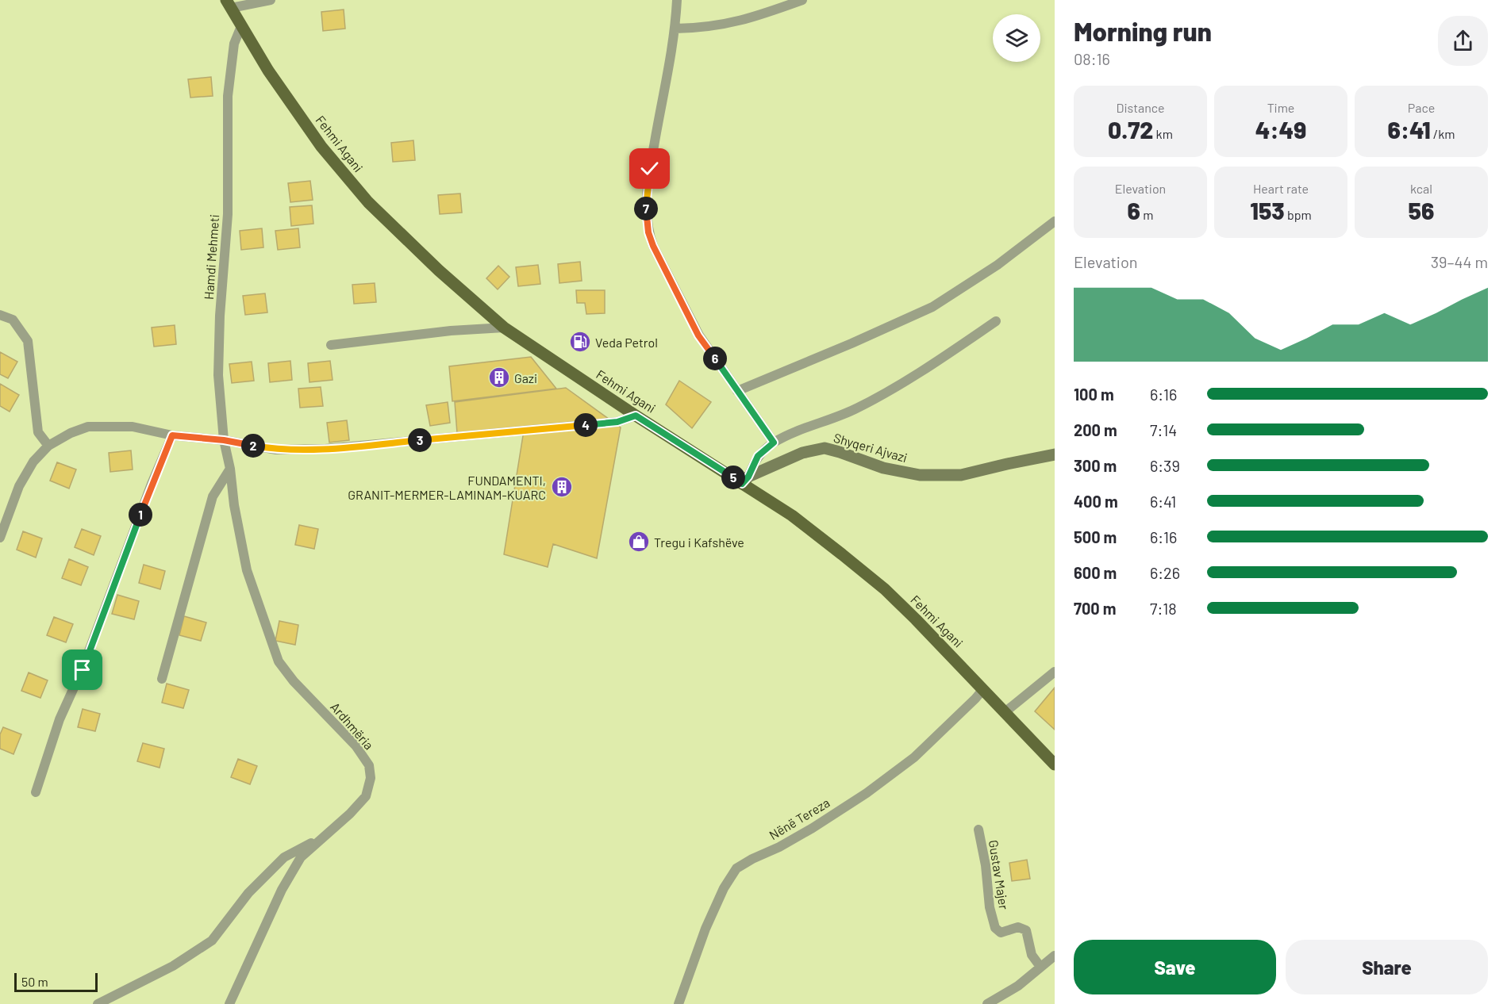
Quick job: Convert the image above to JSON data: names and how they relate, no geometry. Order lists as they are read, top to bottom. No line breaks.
{"streets":{"main road":["Fehmi Agani"],"street":["Hamdi Mehmeti","Shyqeri Ajvazi","Ardhmëria","Nënë Tereza","Gustav Majer"]},"crossings":[["Fehmi Agani","Hamdi Mehmeti"],["Fehmi Agani","Shyqeri Ajvazi"],["Fehmi Agani","Nënë Tereza"],["Hamdi Mehmeti","Ardhmëria"]],"places":{"fuel station":["Veda Petrol"],"building":["Gazi","FUNDAMENTI, GRANIT-MERMER-LAMINAM-KUARC"],"shop":["Tregu i Kafshëve"]},"scale_bar":"50 m","page":{"heading":["Morning run","08:16"],"stats":[["Distance","0.72 km"],["Time","4:49"],["Pace","6:41 /km"],["Elevation","6 m"],["Heart rate","153 bpm"],["kcal","56"]],"pins":["7","6","4","3","2","5","1"],"chart":["Elevation","39–44 m"],"list":[{"name":"100 m","note":"6:16"},{"name":"200 m","note":"7:14"},{"name":"300 m","note":"6:39"},{"name":"400 m","note":"6:41"},{"name":"500 m","note":"6:16"},{"name":"600 m","note":"6:26"},{"name":"700 m","note":"7:18"}],"buttons":["Save","Share"],"scale":"50 m"}}
